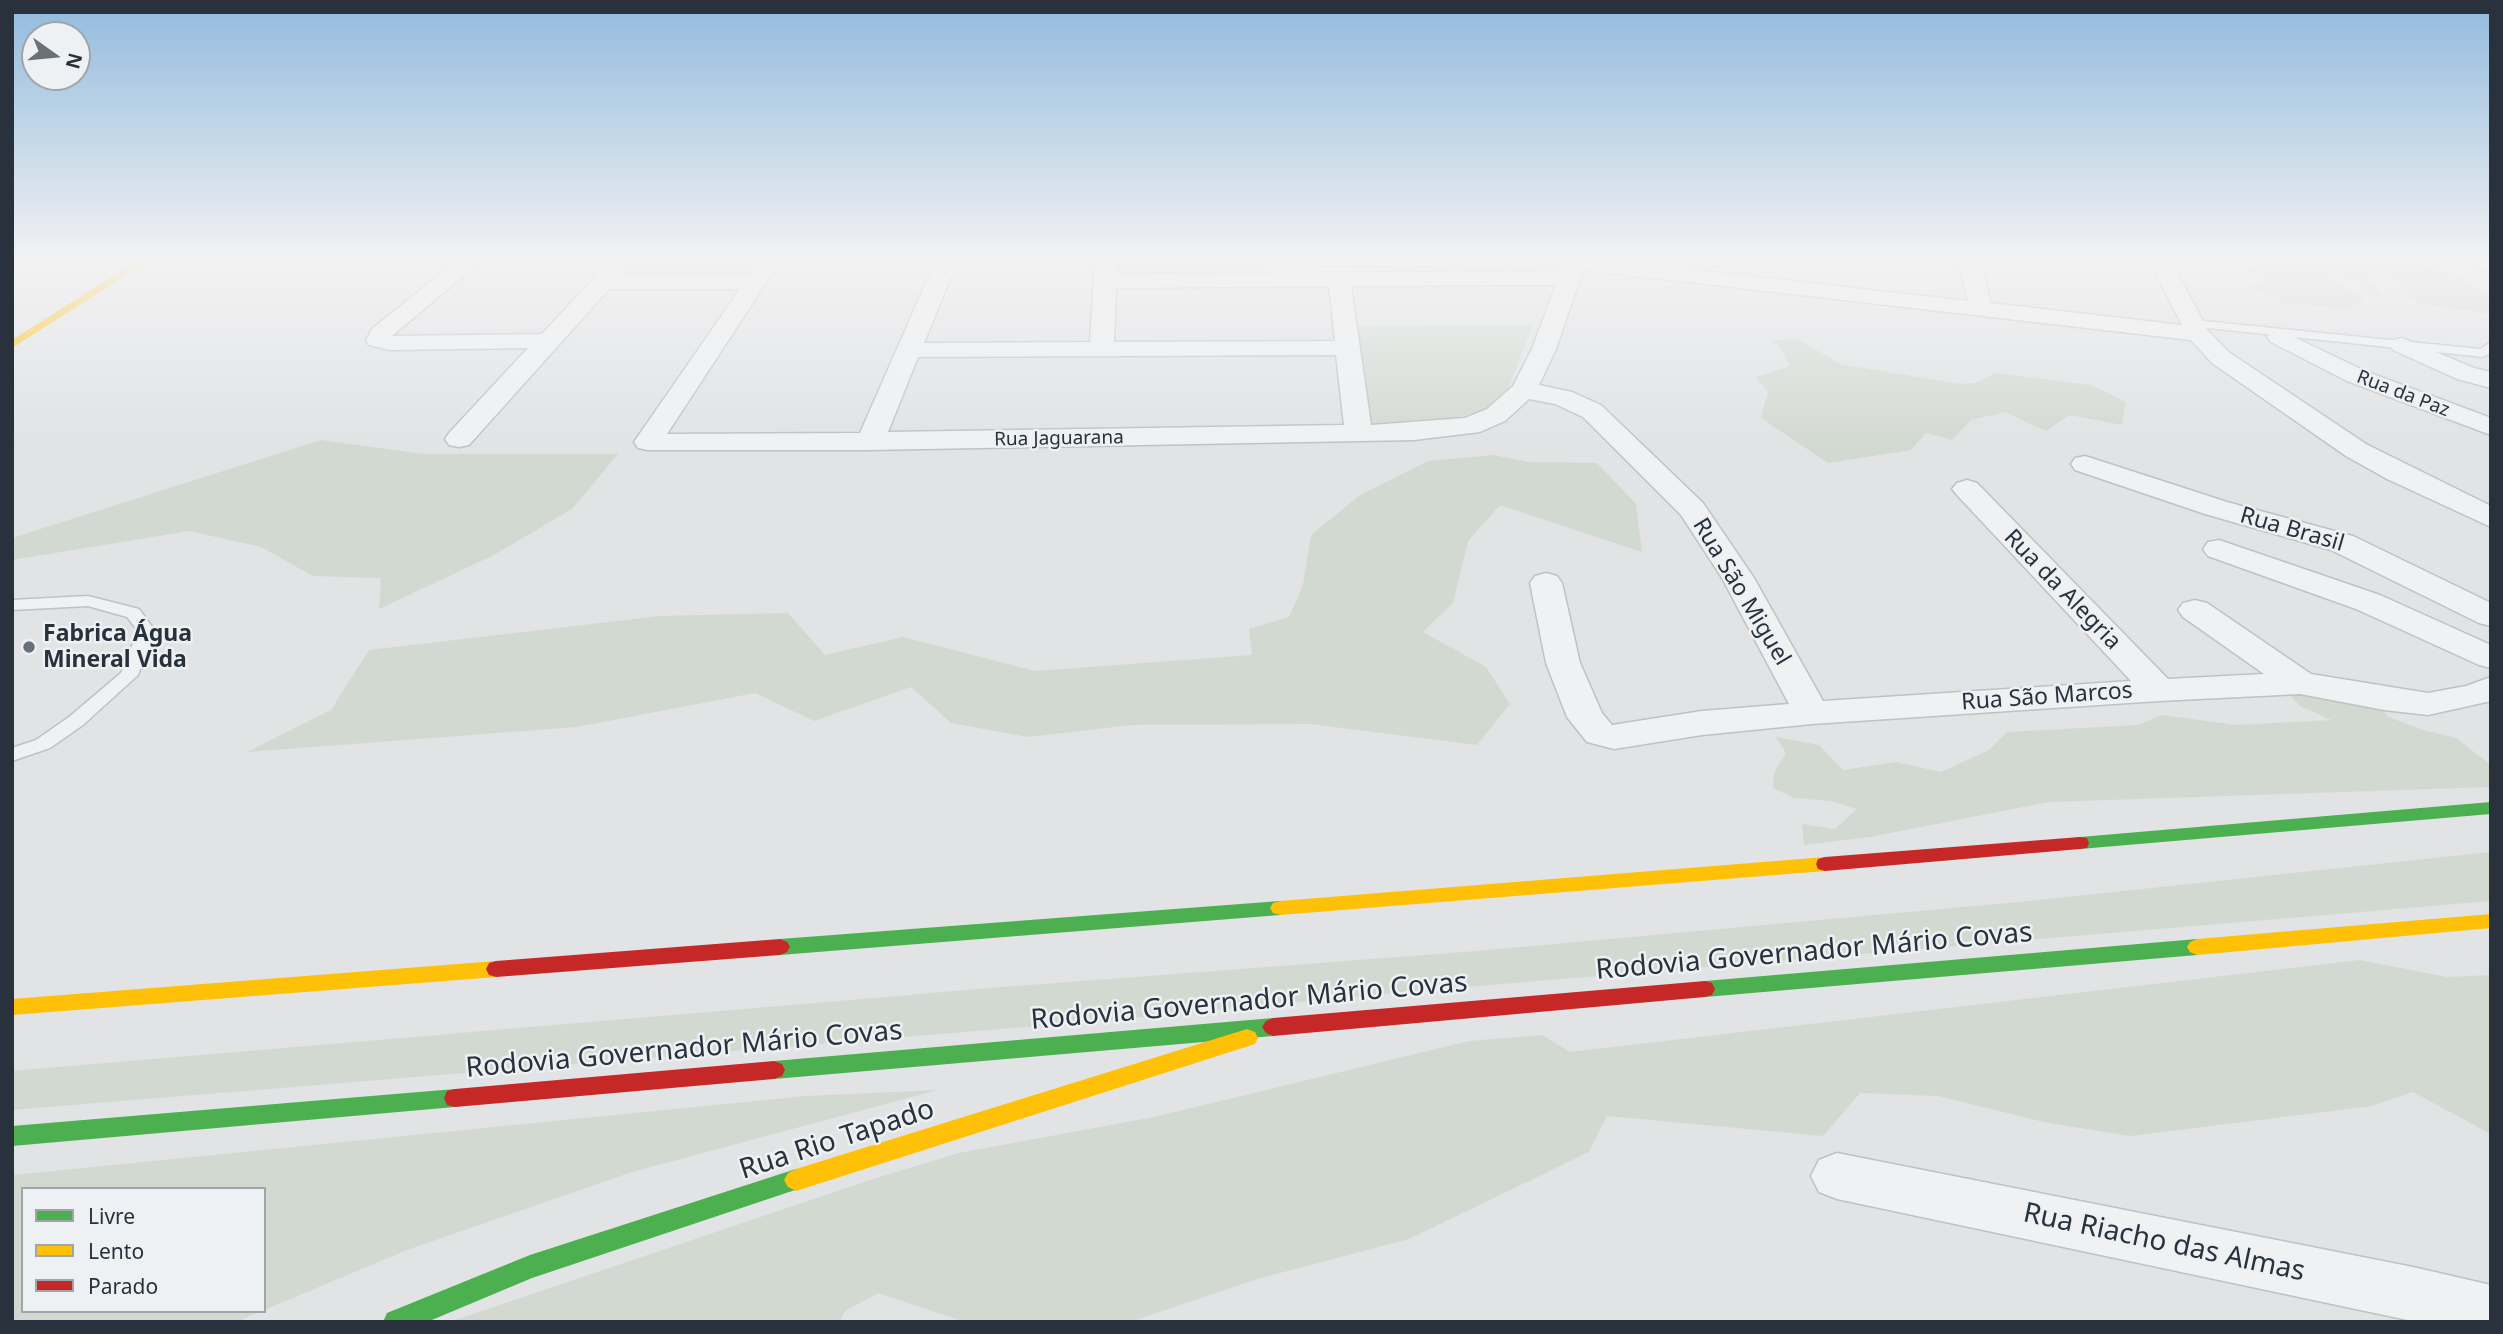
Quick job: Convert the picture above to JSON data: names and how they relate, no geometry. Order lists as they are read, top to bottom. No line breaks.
{"streets":{"main road":["Rodovia Governador Mário Covas","Rua Rio Tapado"],"street":["Rua da Paz","Rua Jaguarana","Rua Brasil","Rua da Alegria","Rua São Miguel","Rua São Marcos","Rua Riacho das Almas"]},"crossings":[["Rua Jaguarana","Rua São Miguel"],["Rua da Alegria","Rua São Marcos"],["Rua São Miguel","Rua São Marcos"],["Rodovia Governador Mário Covas","Rua Rio Tapado"]],"places":["Fabrica Água Mineral Vida"],"legend":["Livre","Lento","Parado"],"north":"right"}
